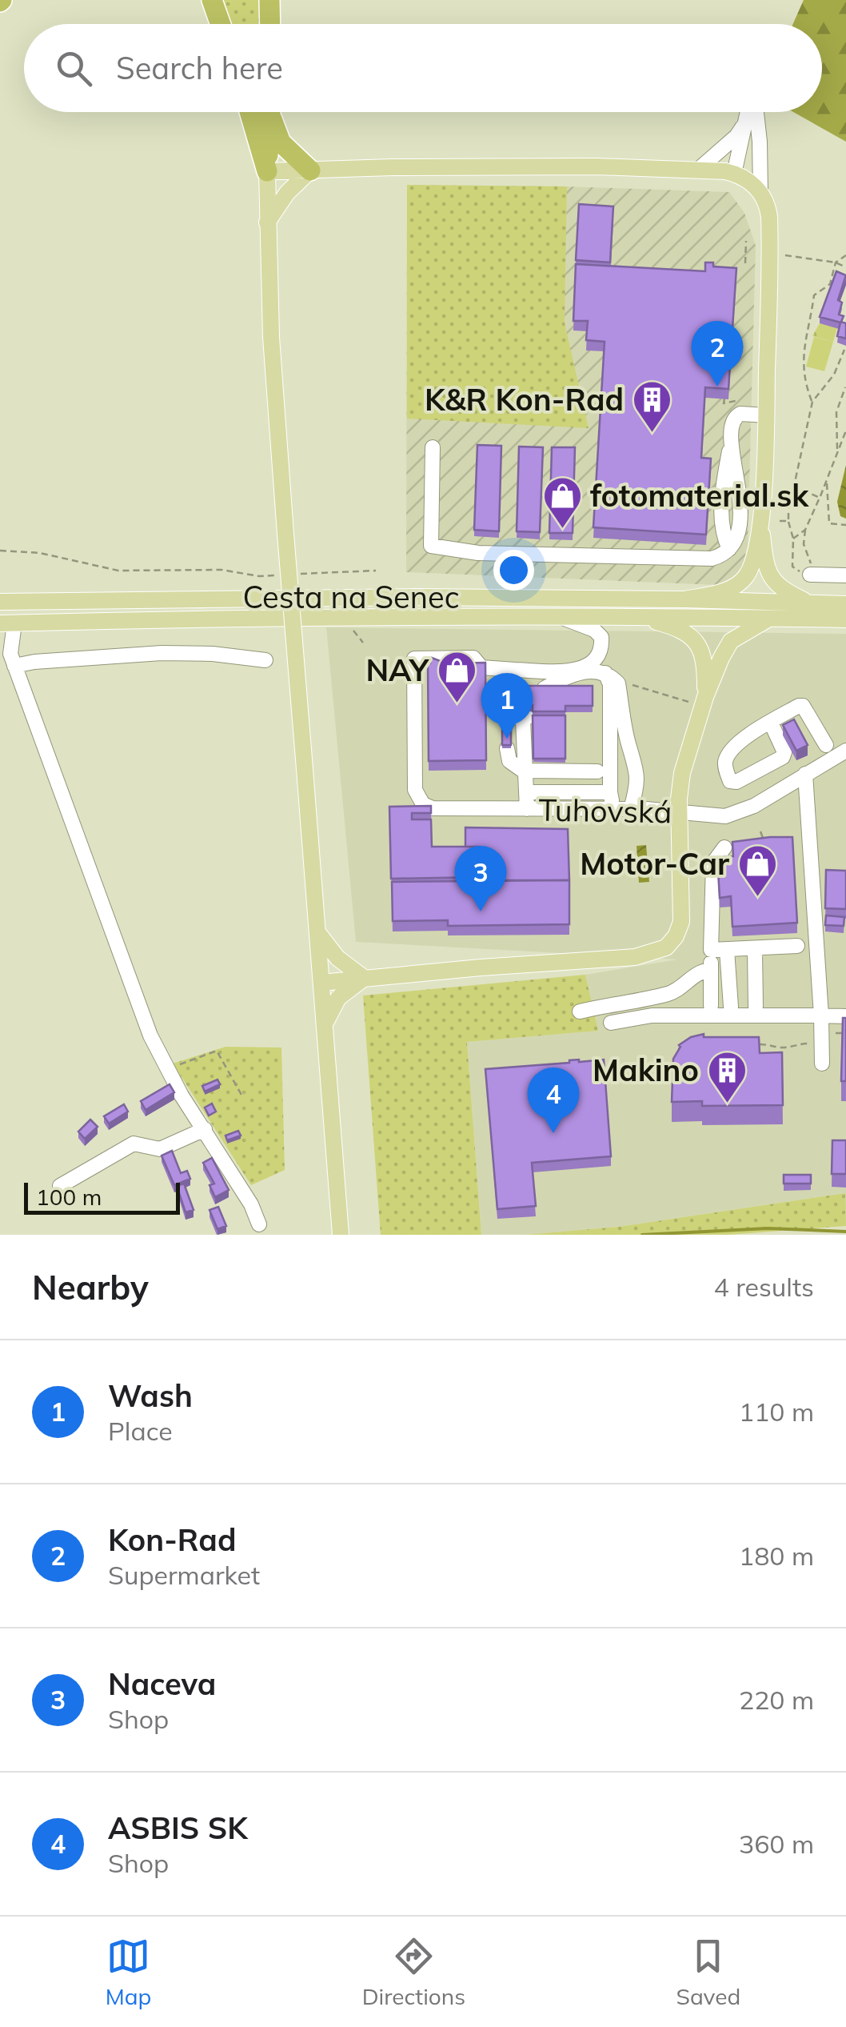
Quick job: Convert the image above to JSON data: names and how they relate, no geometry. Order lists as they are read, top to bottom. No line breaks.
{"streets":{"main road":["Cesta na Senec"],"street":["Tuhovská"]},"places":{"building":["K&R Kon-Rad","Makino"],"shop":["fotomaterial.sk","NAY","Motor-Car"]},"scale_bar":"100 m","page":{"search":"Search here","pins":["2","1","3","4"],"scale":"100 m","heading":["Nearby","4 results"],"list":[{"mark":"1","name":"Wash","note":"Place","value":"110 m"},{"mark":"2","name":"Kon-Rad","note":"Supermarket","value":"180 m"},{"mark":"3","name":"Naceva","note":"Shop","value":"220 m"},{"mark":"4","name":"ASBIS SK","note":"Shop","value":"360 m"}],"nav":["Map","Directions","Saved"]}}
